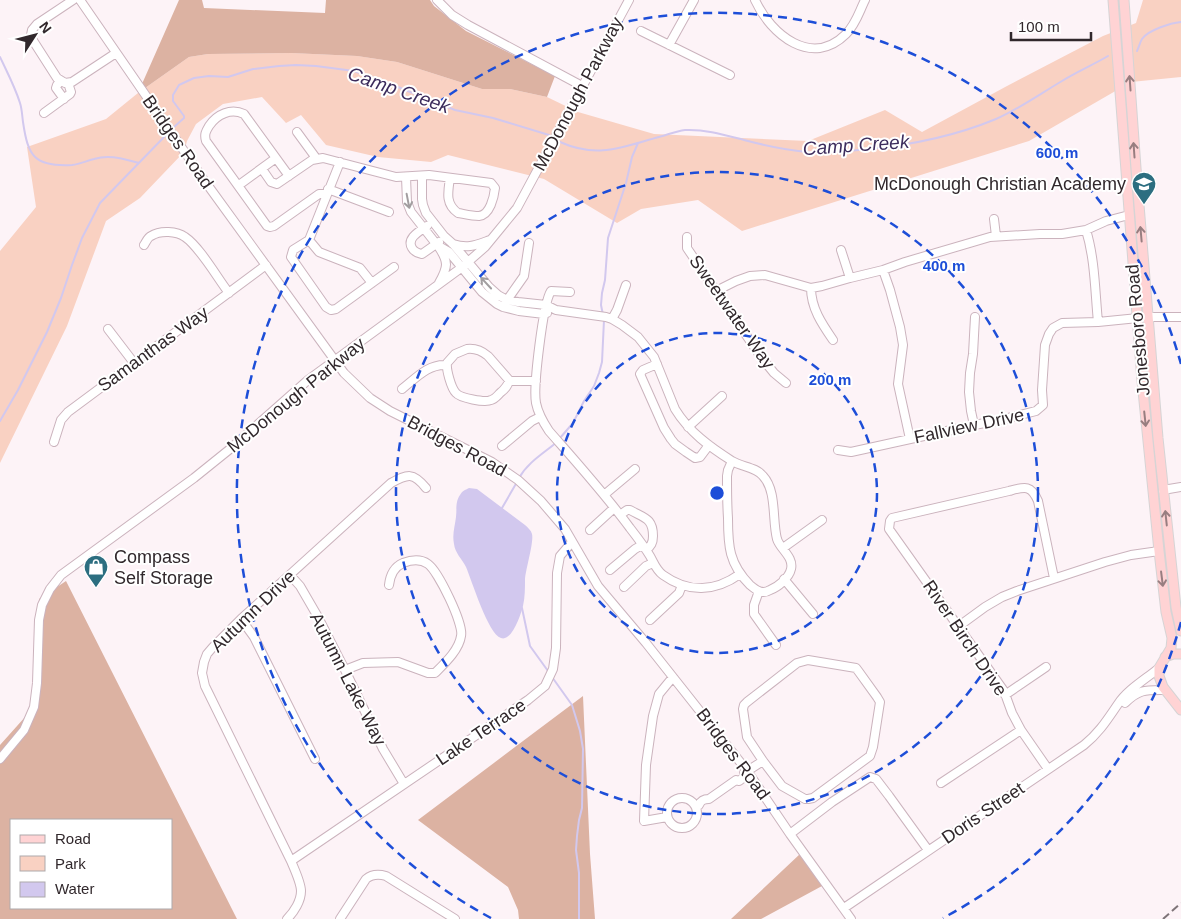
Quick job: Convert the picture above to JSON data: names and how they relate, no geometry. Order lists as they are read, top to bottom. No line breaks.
{"streets":{"main road":["Jonesboro Road"],"street":["McDonough Parkway","Bridges Road","Sweetwater Way","Samanthas Way","Fallview Drive","Autumn Drive","River Birch Drive","Autumn Lake Way","Lake Terrace","Doris Street"]},"crossings":[["McDonough Parkway","Bridges Road"],["Bridges Road","Samanthas Way"],["Bridges Road","Lake Terrace"],["Bridges Road","Doris Street"],["Jonesboro Road","Fallview Drive"],["Autumn Drive","Autumn Lake Way"],["Autumn Drive","Lake Terrace"],["River Birch Drive","Doris Street"],["Autumn Lake Way","Lake Terrace"]],"water":["Camp Creek"],"places":{"school or university":["McDonough Christian Academy"],"shop":["Compass Self Storage"]},"legend":["Road","Park","Water"],"scale_bar":"100 m","north":"top right","rings":["600 m","400 m","200 m"]}
